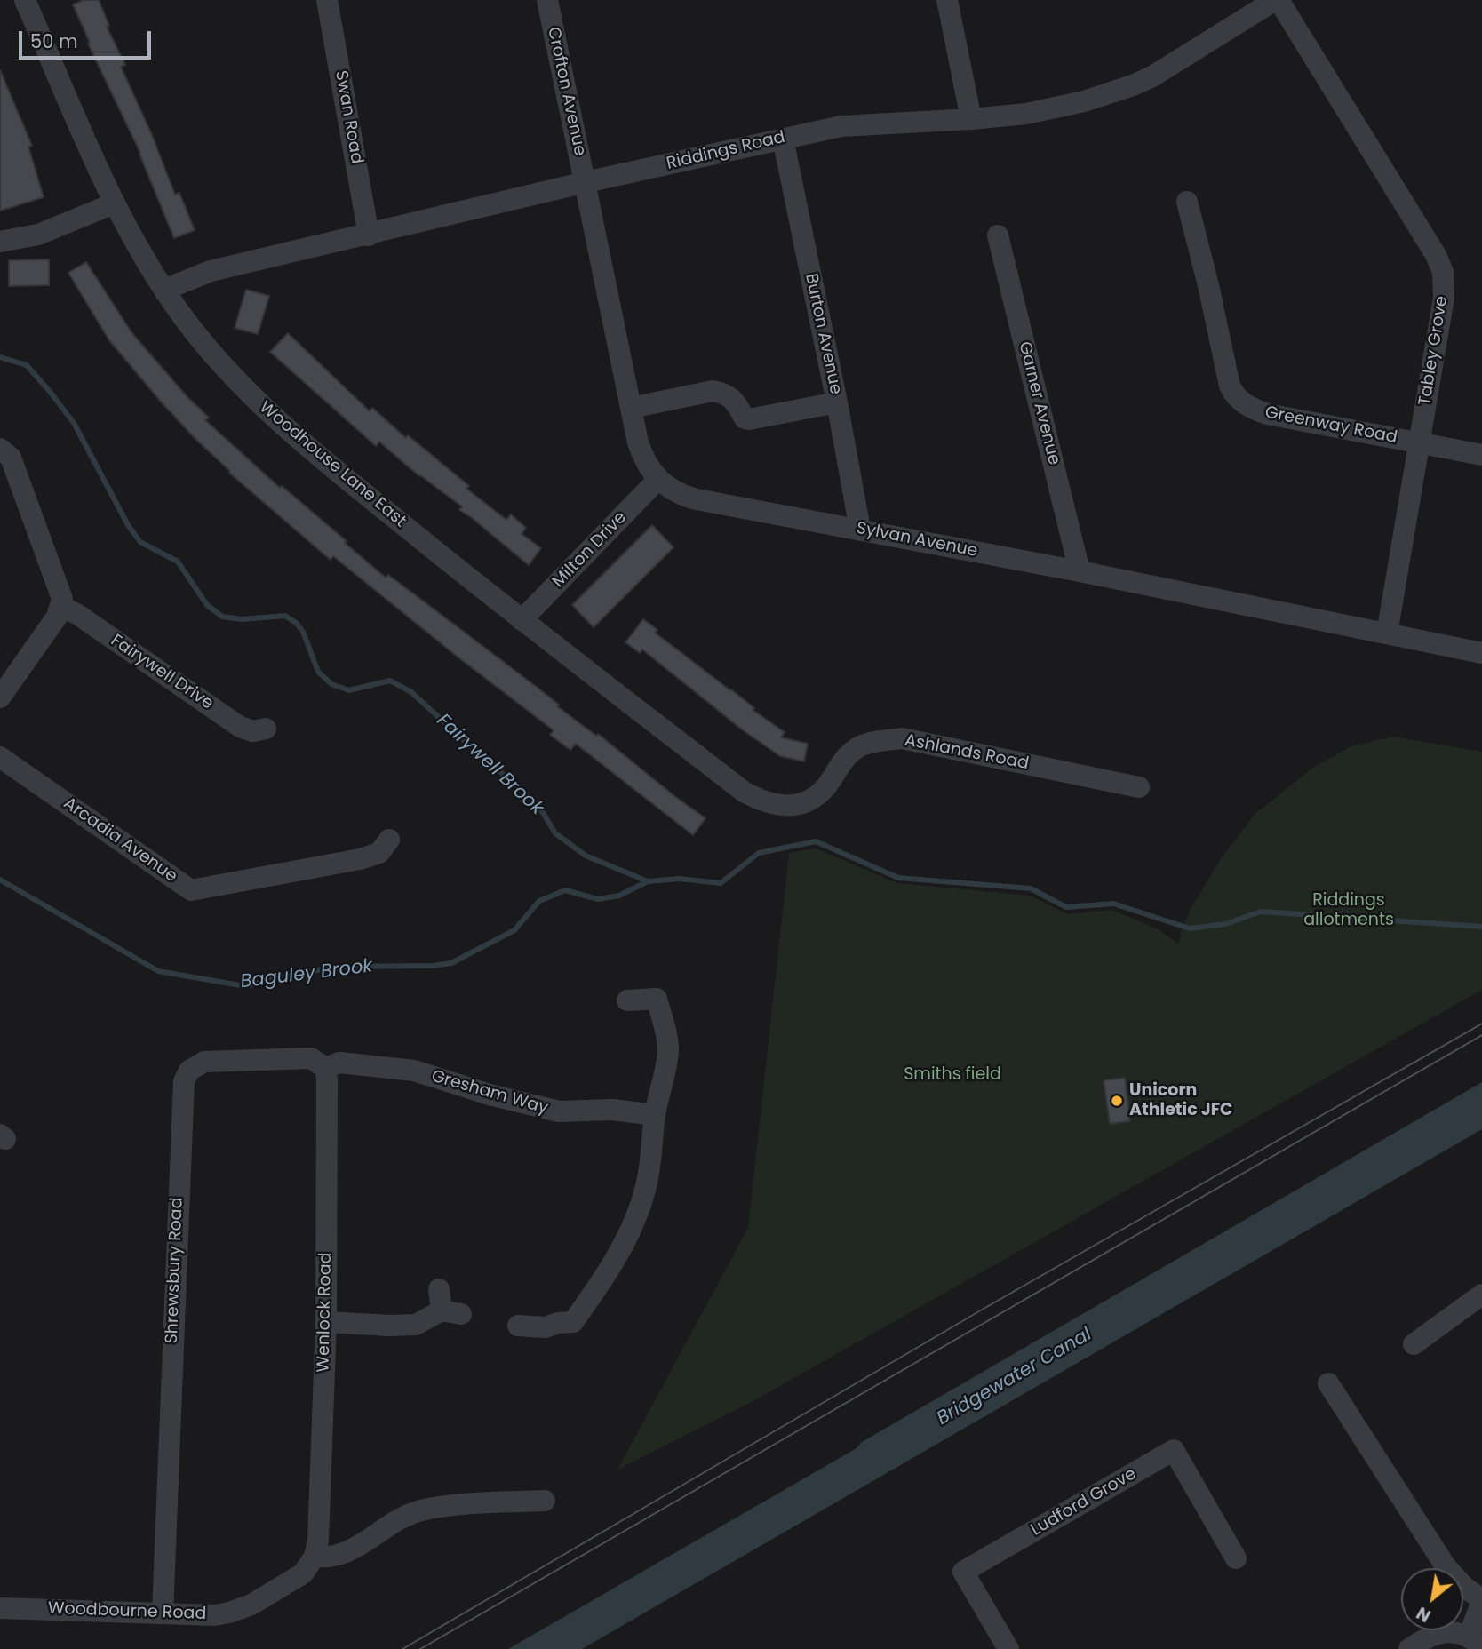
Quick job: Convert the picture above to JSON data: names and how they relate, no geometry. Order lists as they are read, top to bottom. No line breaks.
{"streets":{"street":["Crofton Avenue","Swan Road","Riddings Road","Burton Avenue","Tabley Grove","Garner Avenue","Greenway Road","Woodhouse Lane East","Sylvan Avenue","Milton Drive","Fairywell Drive","Ashlands Road","Arcadia Avenue","Gresham Way","Shrewsbury Road","Wenlock Road","Ludford Grove","Woodbourne Road"]},"crossings":[["Crofton Avenue","Riddings Road"],["Crofton Avenue","Sylvan Avenue"],["Swan Road","Riddings Road"],["Riddings Road","Burton Avenue"],["Riddings Road","Tabley Grove"],["Riddings Road","Woodhouse Lane East"],["Riddings Road","Sylvan Avenue"],["Burton Avenue","Sylvan Avenue"],["Tabley Grove","Greenway Road"],["Tabley Grove","Sylvan Avenue"],["Garner Avenue","Sylvan Avenue"],["Woodhouse Lane East","Milton Drive"],["Woodhouse Lane East","Ashlands Road"],["Sylvan Avenue","Milton Drive"],["Gresham Way","Shrewsbury Road"],["Gresham Way","Wenlock Road"],["Shrewsbury Road","Wenlock Road"],["Shrewsbury Road","Woodbourne Road"],["Wenlock Road","Woodbourne Road"]],"water":["Fairywell Brook","Baguley Brook","Bridgewater Canal"],"parks":["Riddings allotments","Smiths field"],"places":["Unicorn Athletic JFC"],"scale_bar":"50 m","north":"bottom left"}
